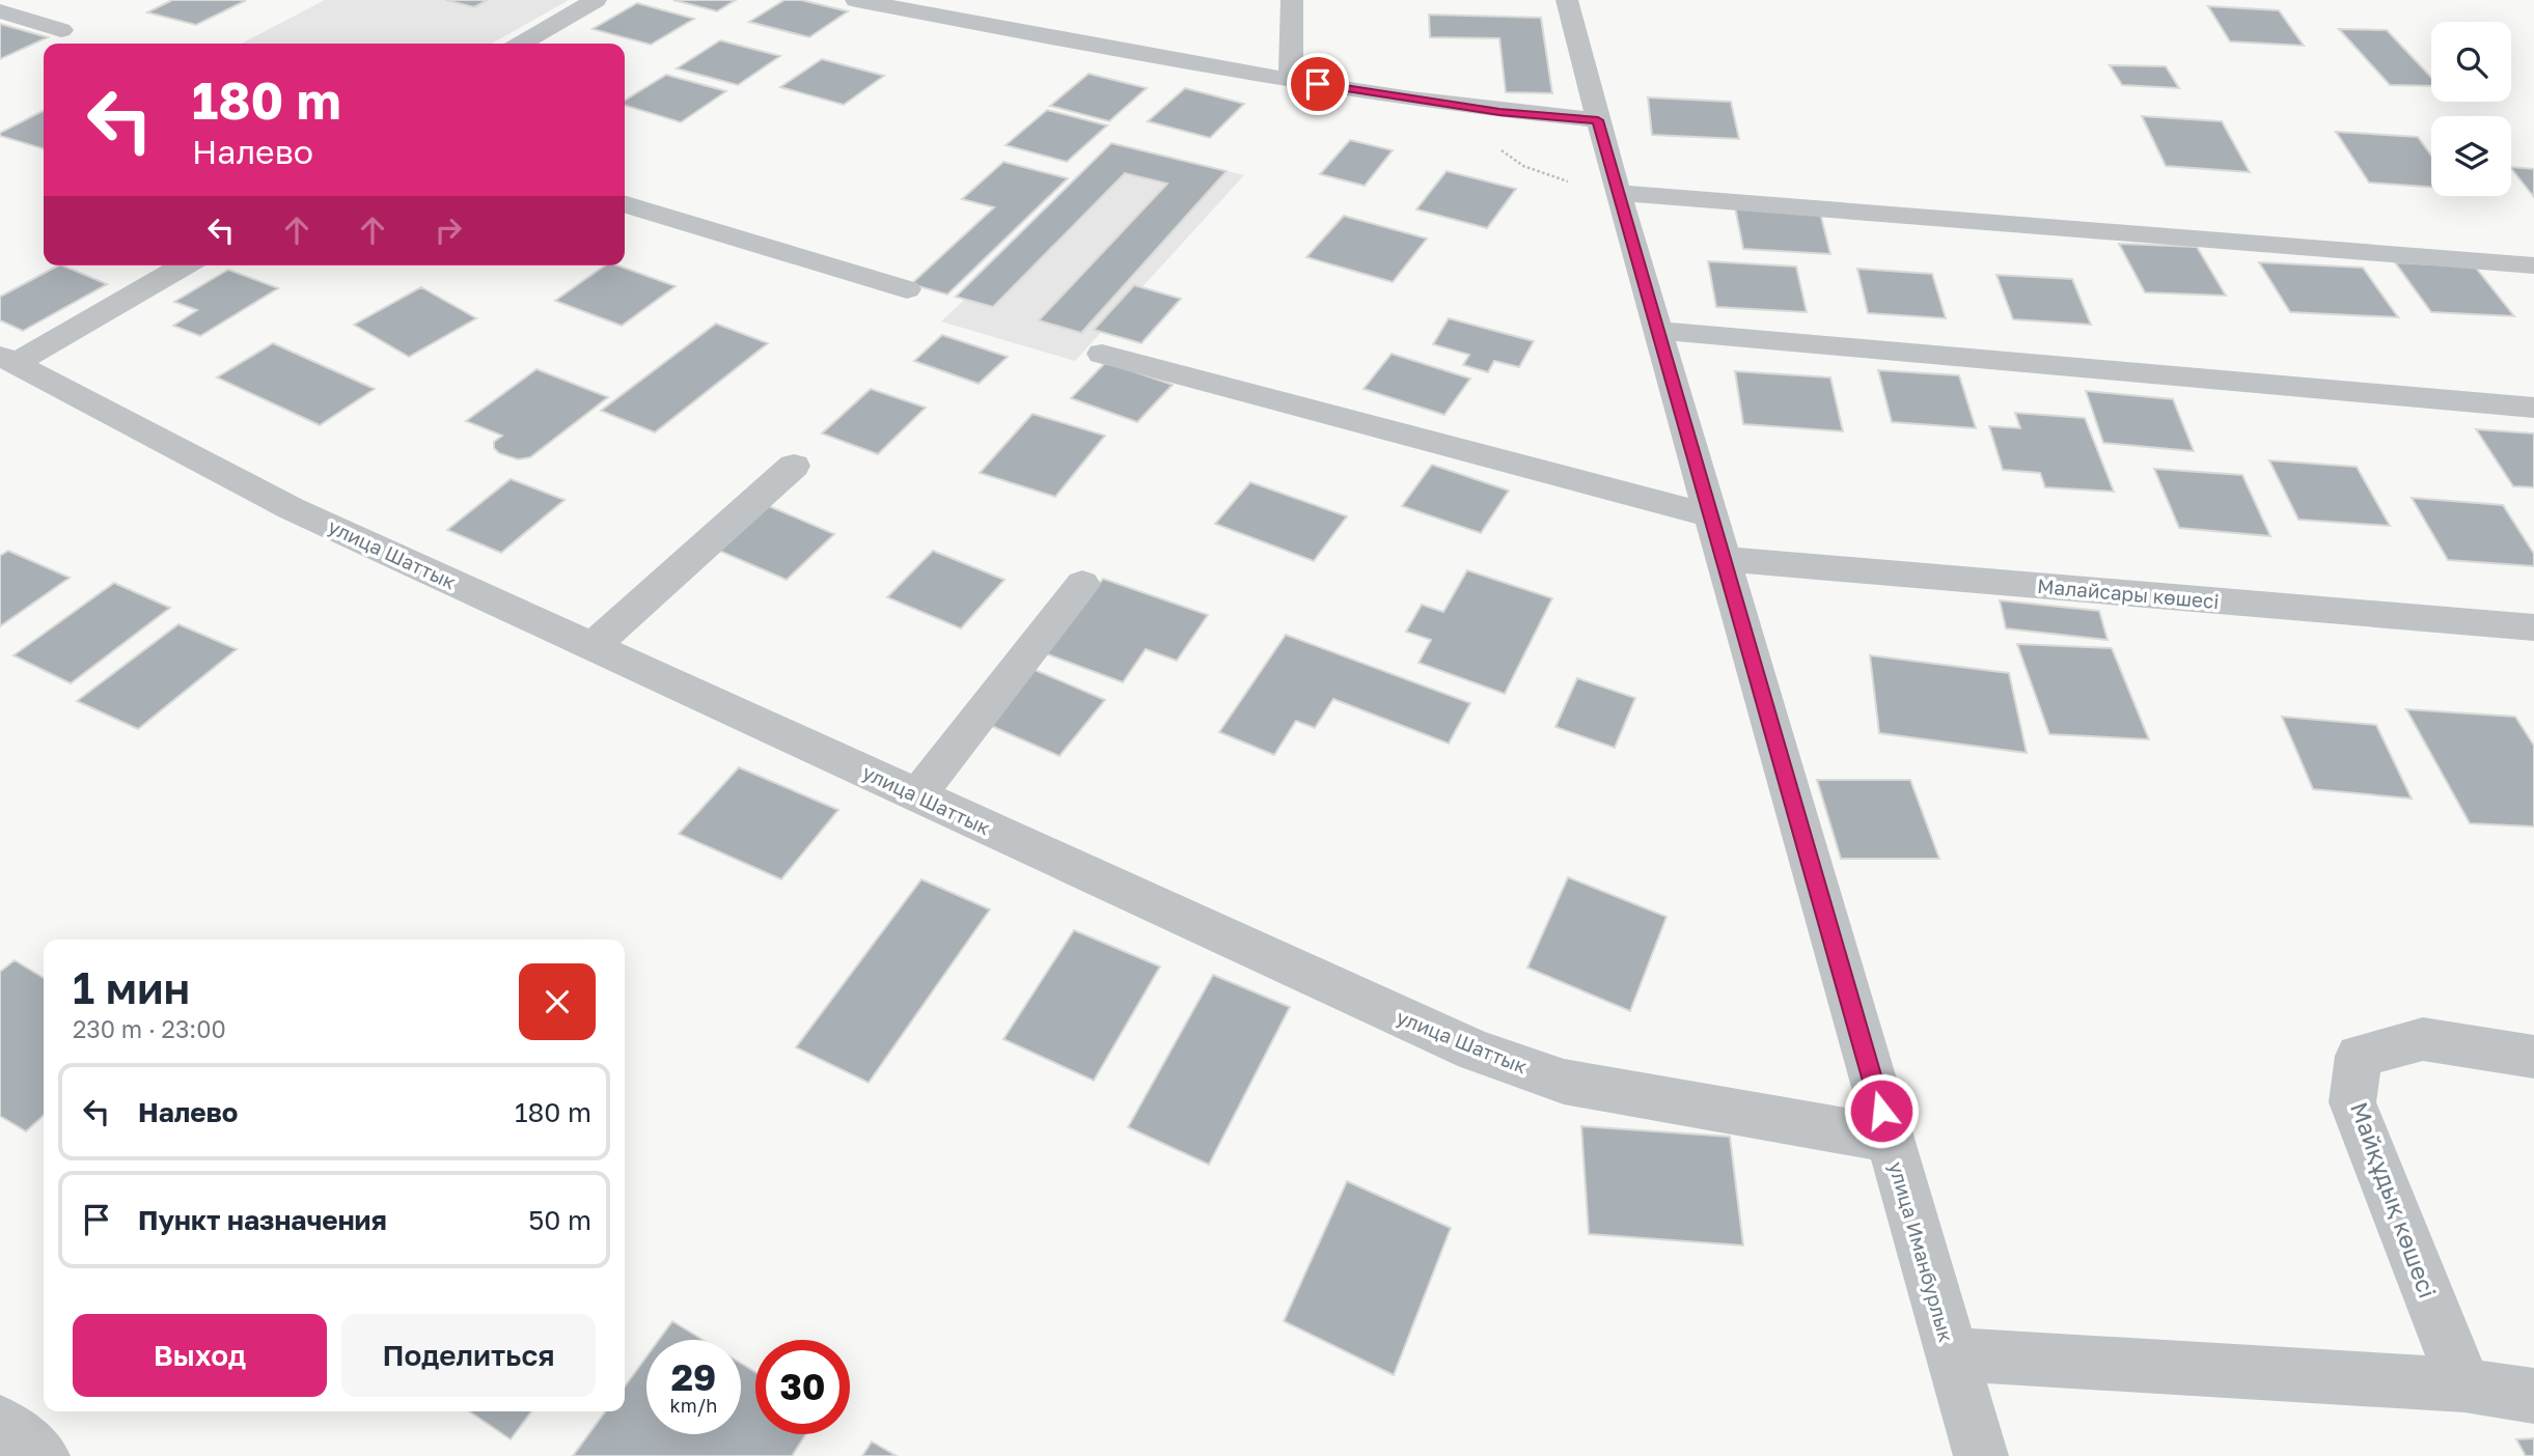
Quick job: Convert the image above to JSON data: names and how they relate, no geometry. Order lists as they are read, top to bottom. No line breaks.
{"streets":{"street":["улица Шаттык","Малайсары көшесі","Майқұдық көшесі","улица Иманбурлык"]},"crossings":[["улица Шаттык","улица Иманбурлык"],["Малайсары көшесі","улица Иманбурлык"]],"page":{"turn":["180 m","Налево"],"heading":["1 мин","230 m · 23:00"],"list":[{"name":"Налево","value":"180 m"},{"name":"Пункт назначения","value":"50 m"}],"buttons":["Выход","Поделиться"],"speed":"29 km/h","limit":"30"}}
